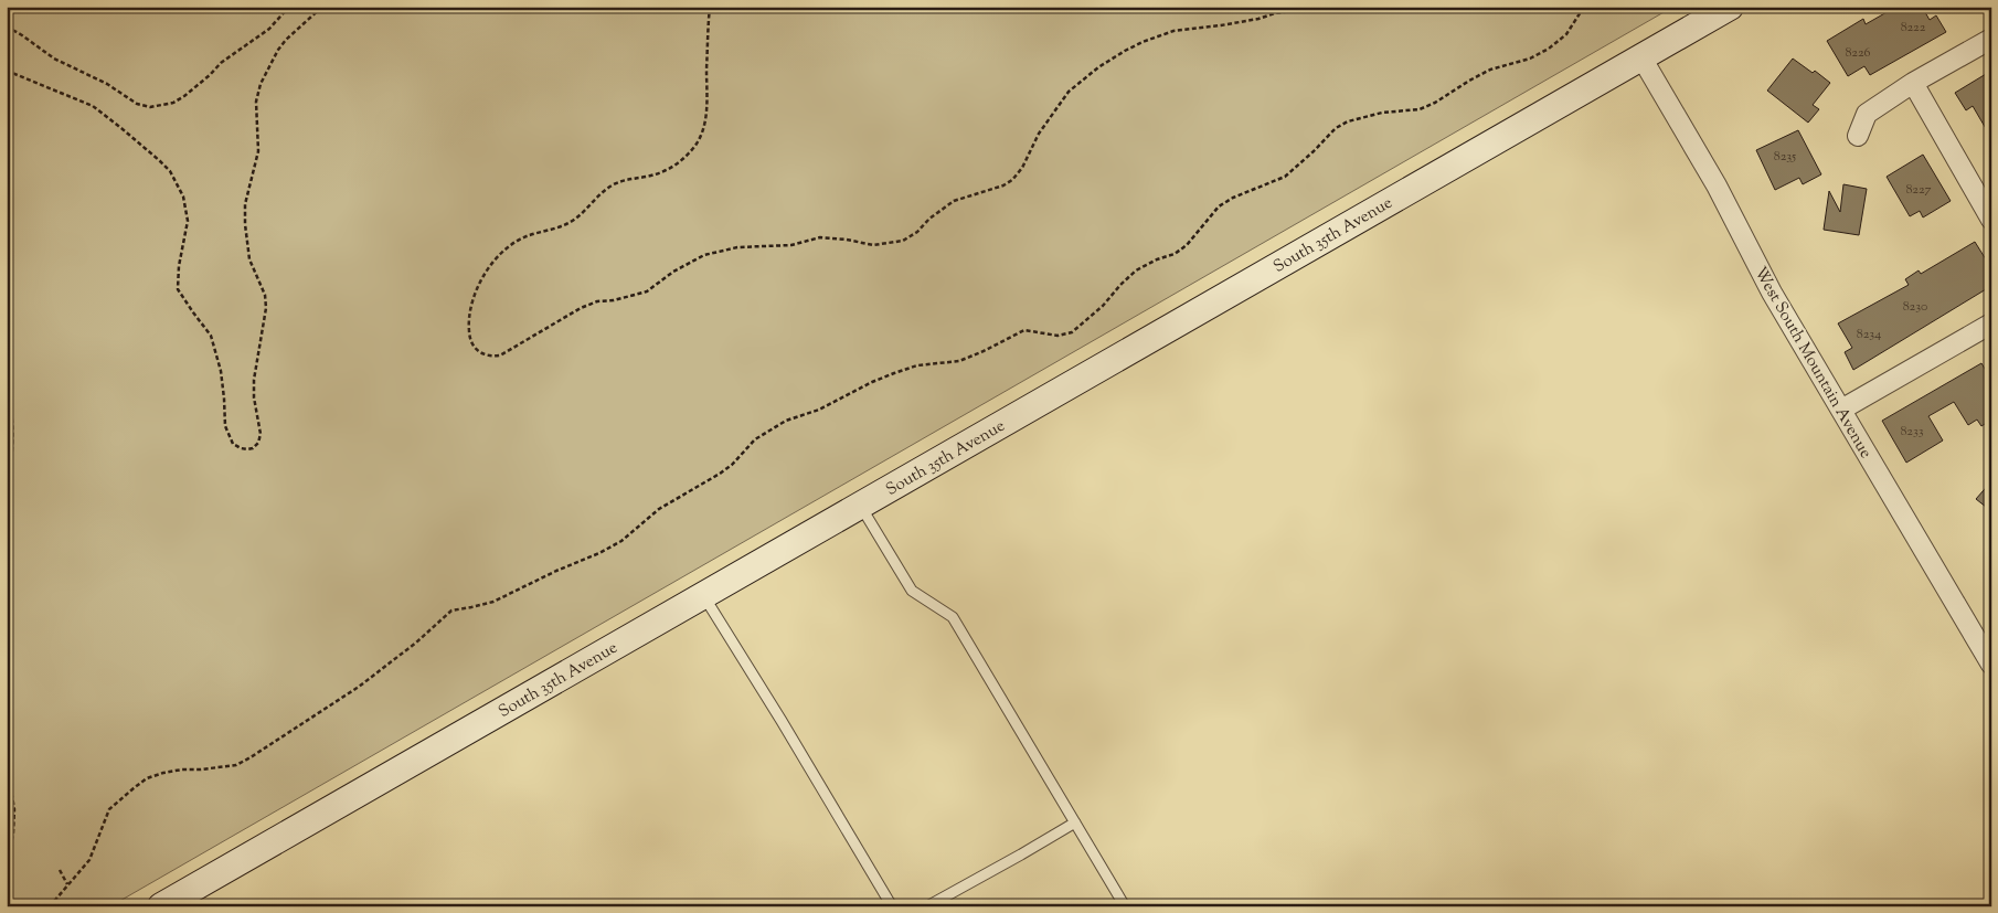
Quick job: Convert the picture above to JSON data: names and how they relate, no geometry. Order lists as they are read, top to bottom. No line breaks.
{"streets":{"main road":["South 35th Avenue"],"street":["West South Mountain Avenue"]},"crossings":[["South 35th Avenue","West South Mountain Avenue"]],"house_numbers":["8222","8226","8235","8227","8230","8234","8233"]}
